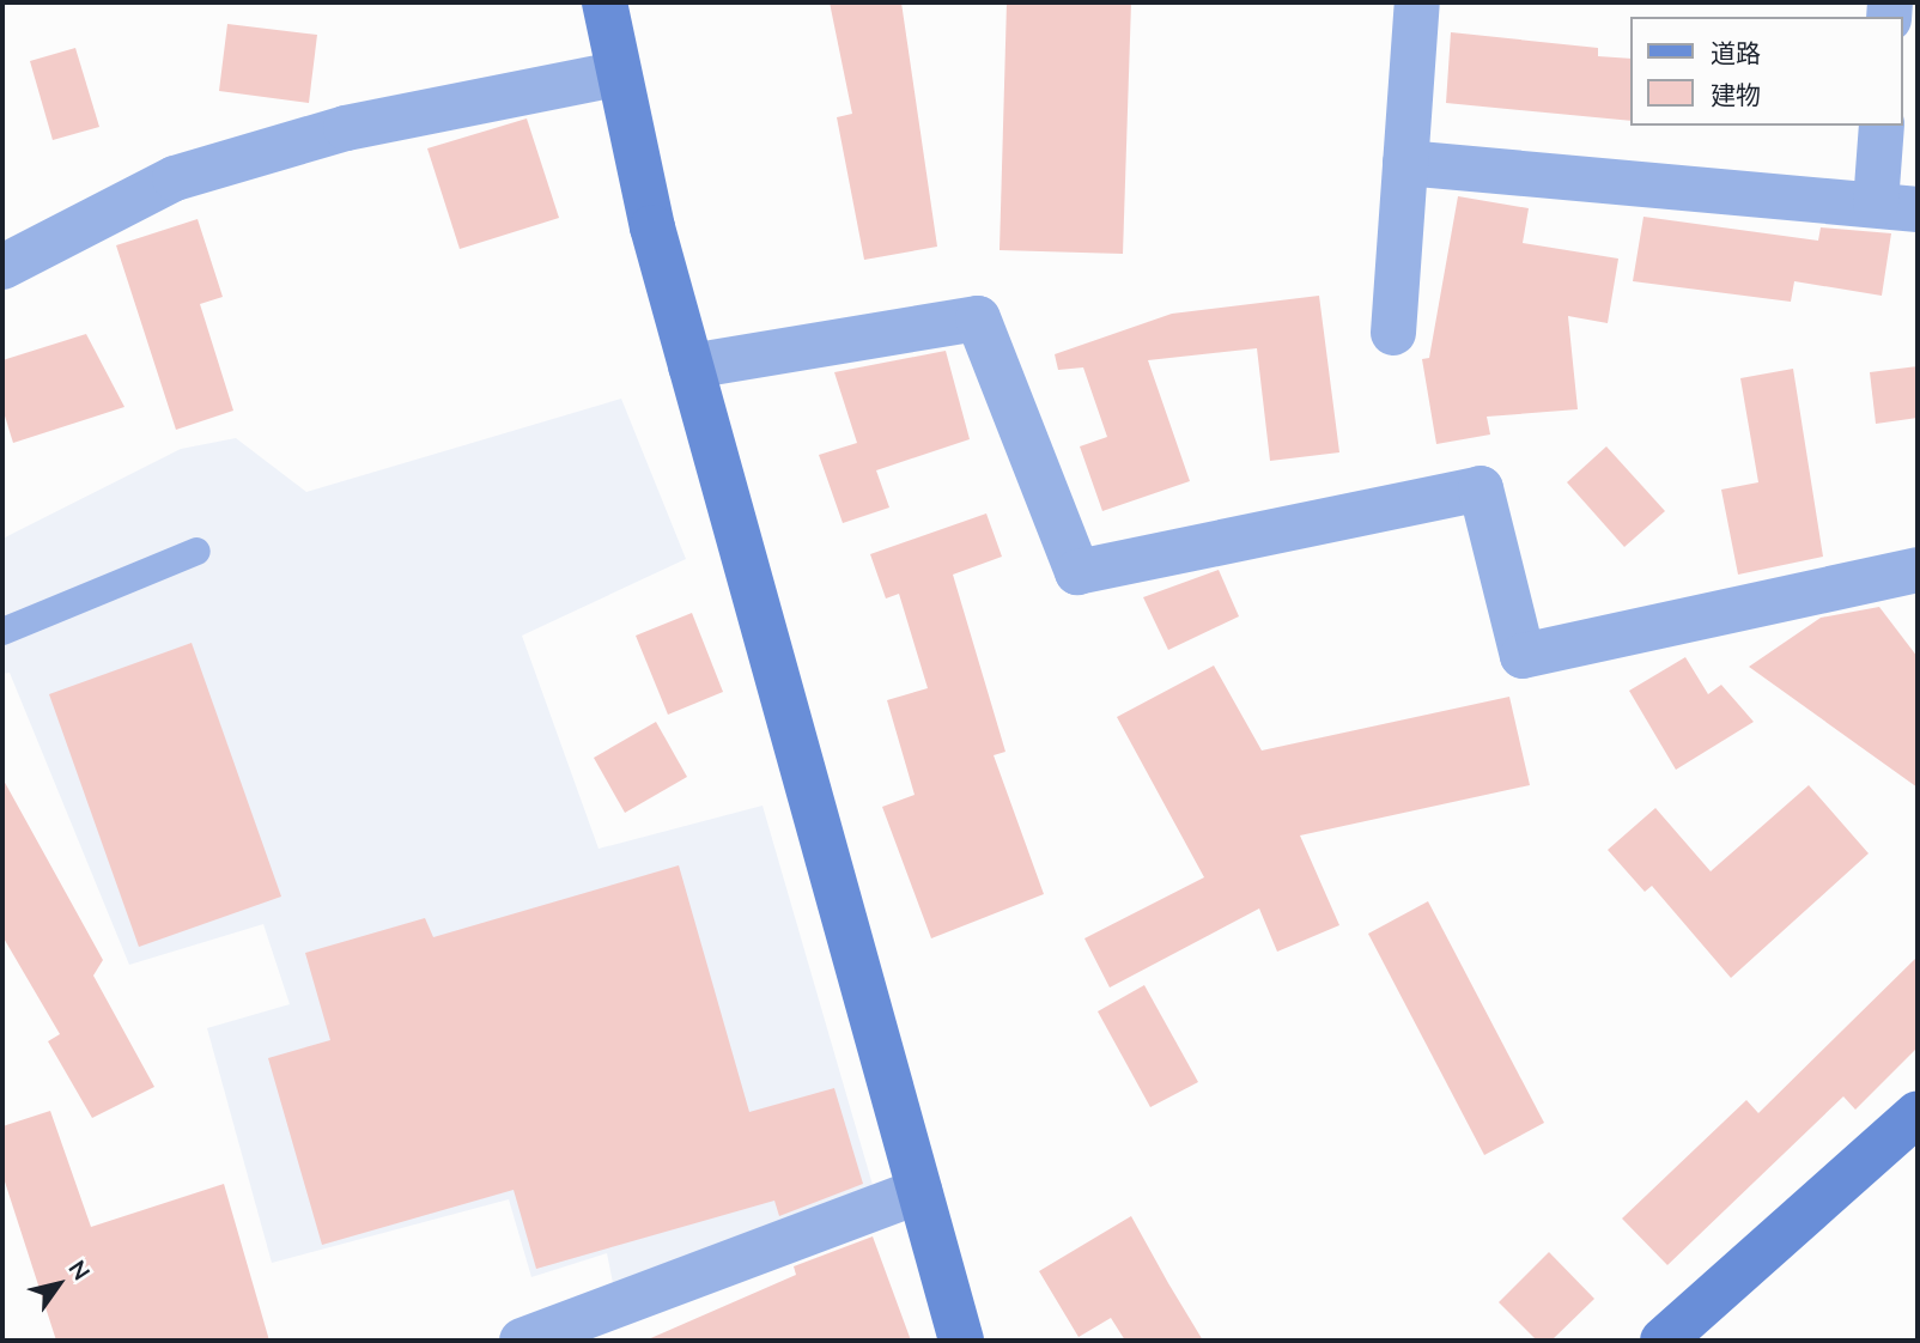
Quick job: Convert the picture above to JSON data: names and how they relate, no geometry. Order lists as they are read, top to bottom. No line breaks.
{"legend":["道路","建物"],"north":"top right"}
